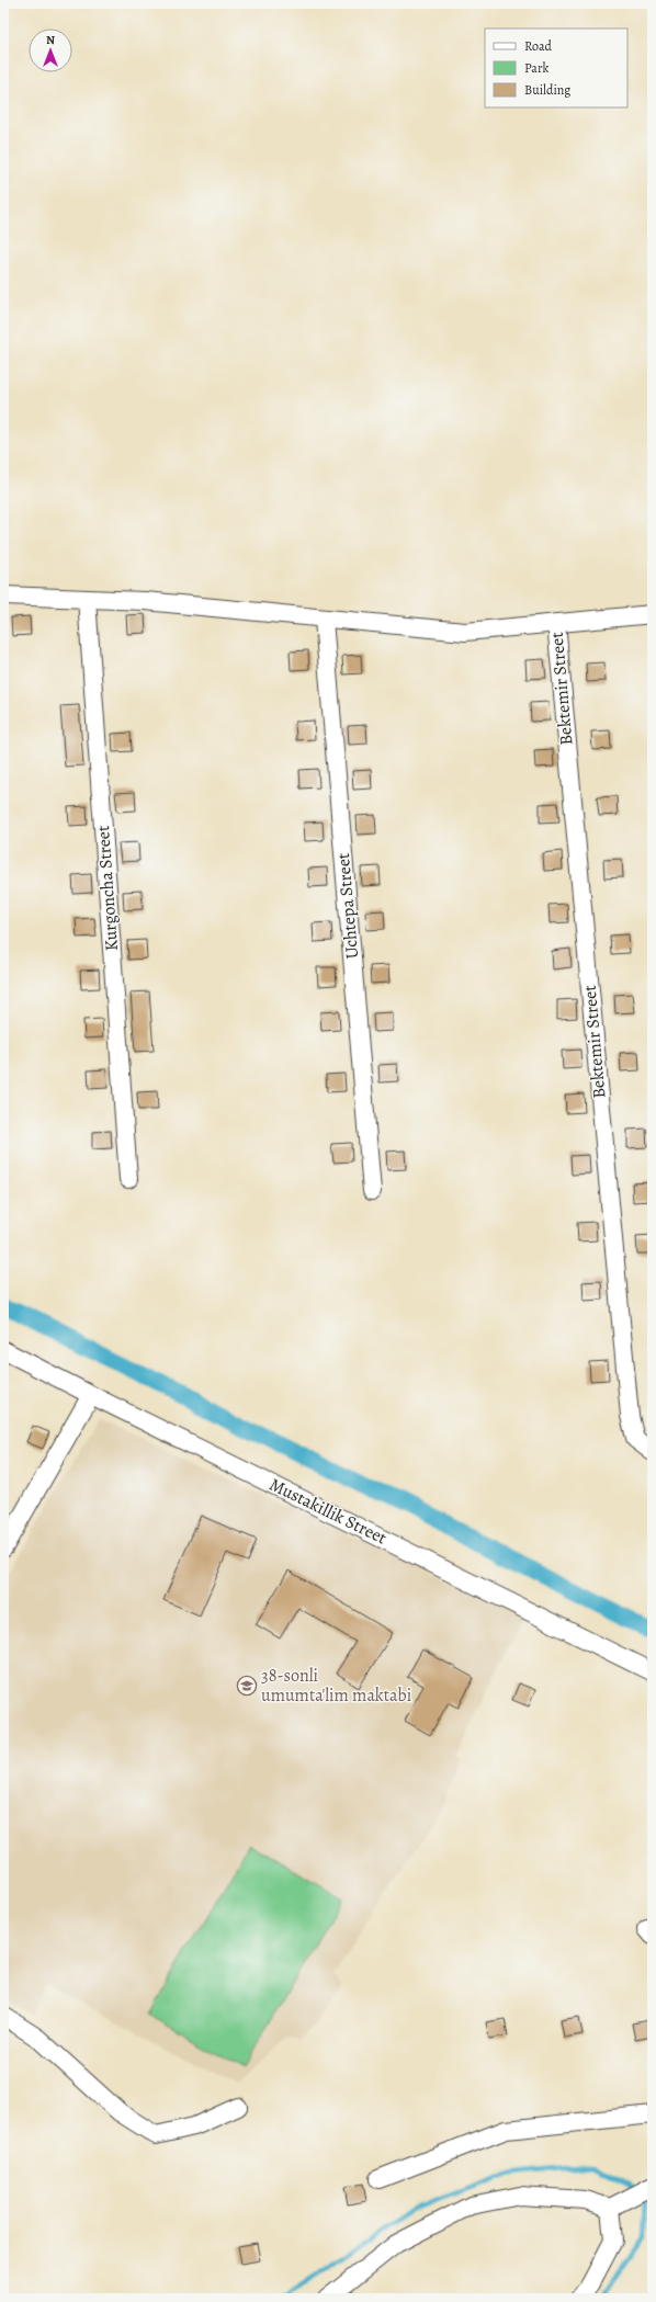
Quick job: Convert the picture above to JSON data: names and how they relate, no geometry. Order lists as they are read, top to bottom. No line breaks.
{"streets":{"street":["Bektemir Street","Kurgoncha Street","Uchtepa Street","Mustakillik Street"]},"places":{"school or university":["38-sonli umumta'lim maktabi"]},"legend":["Road","Park","Building"],"north":"top"}
